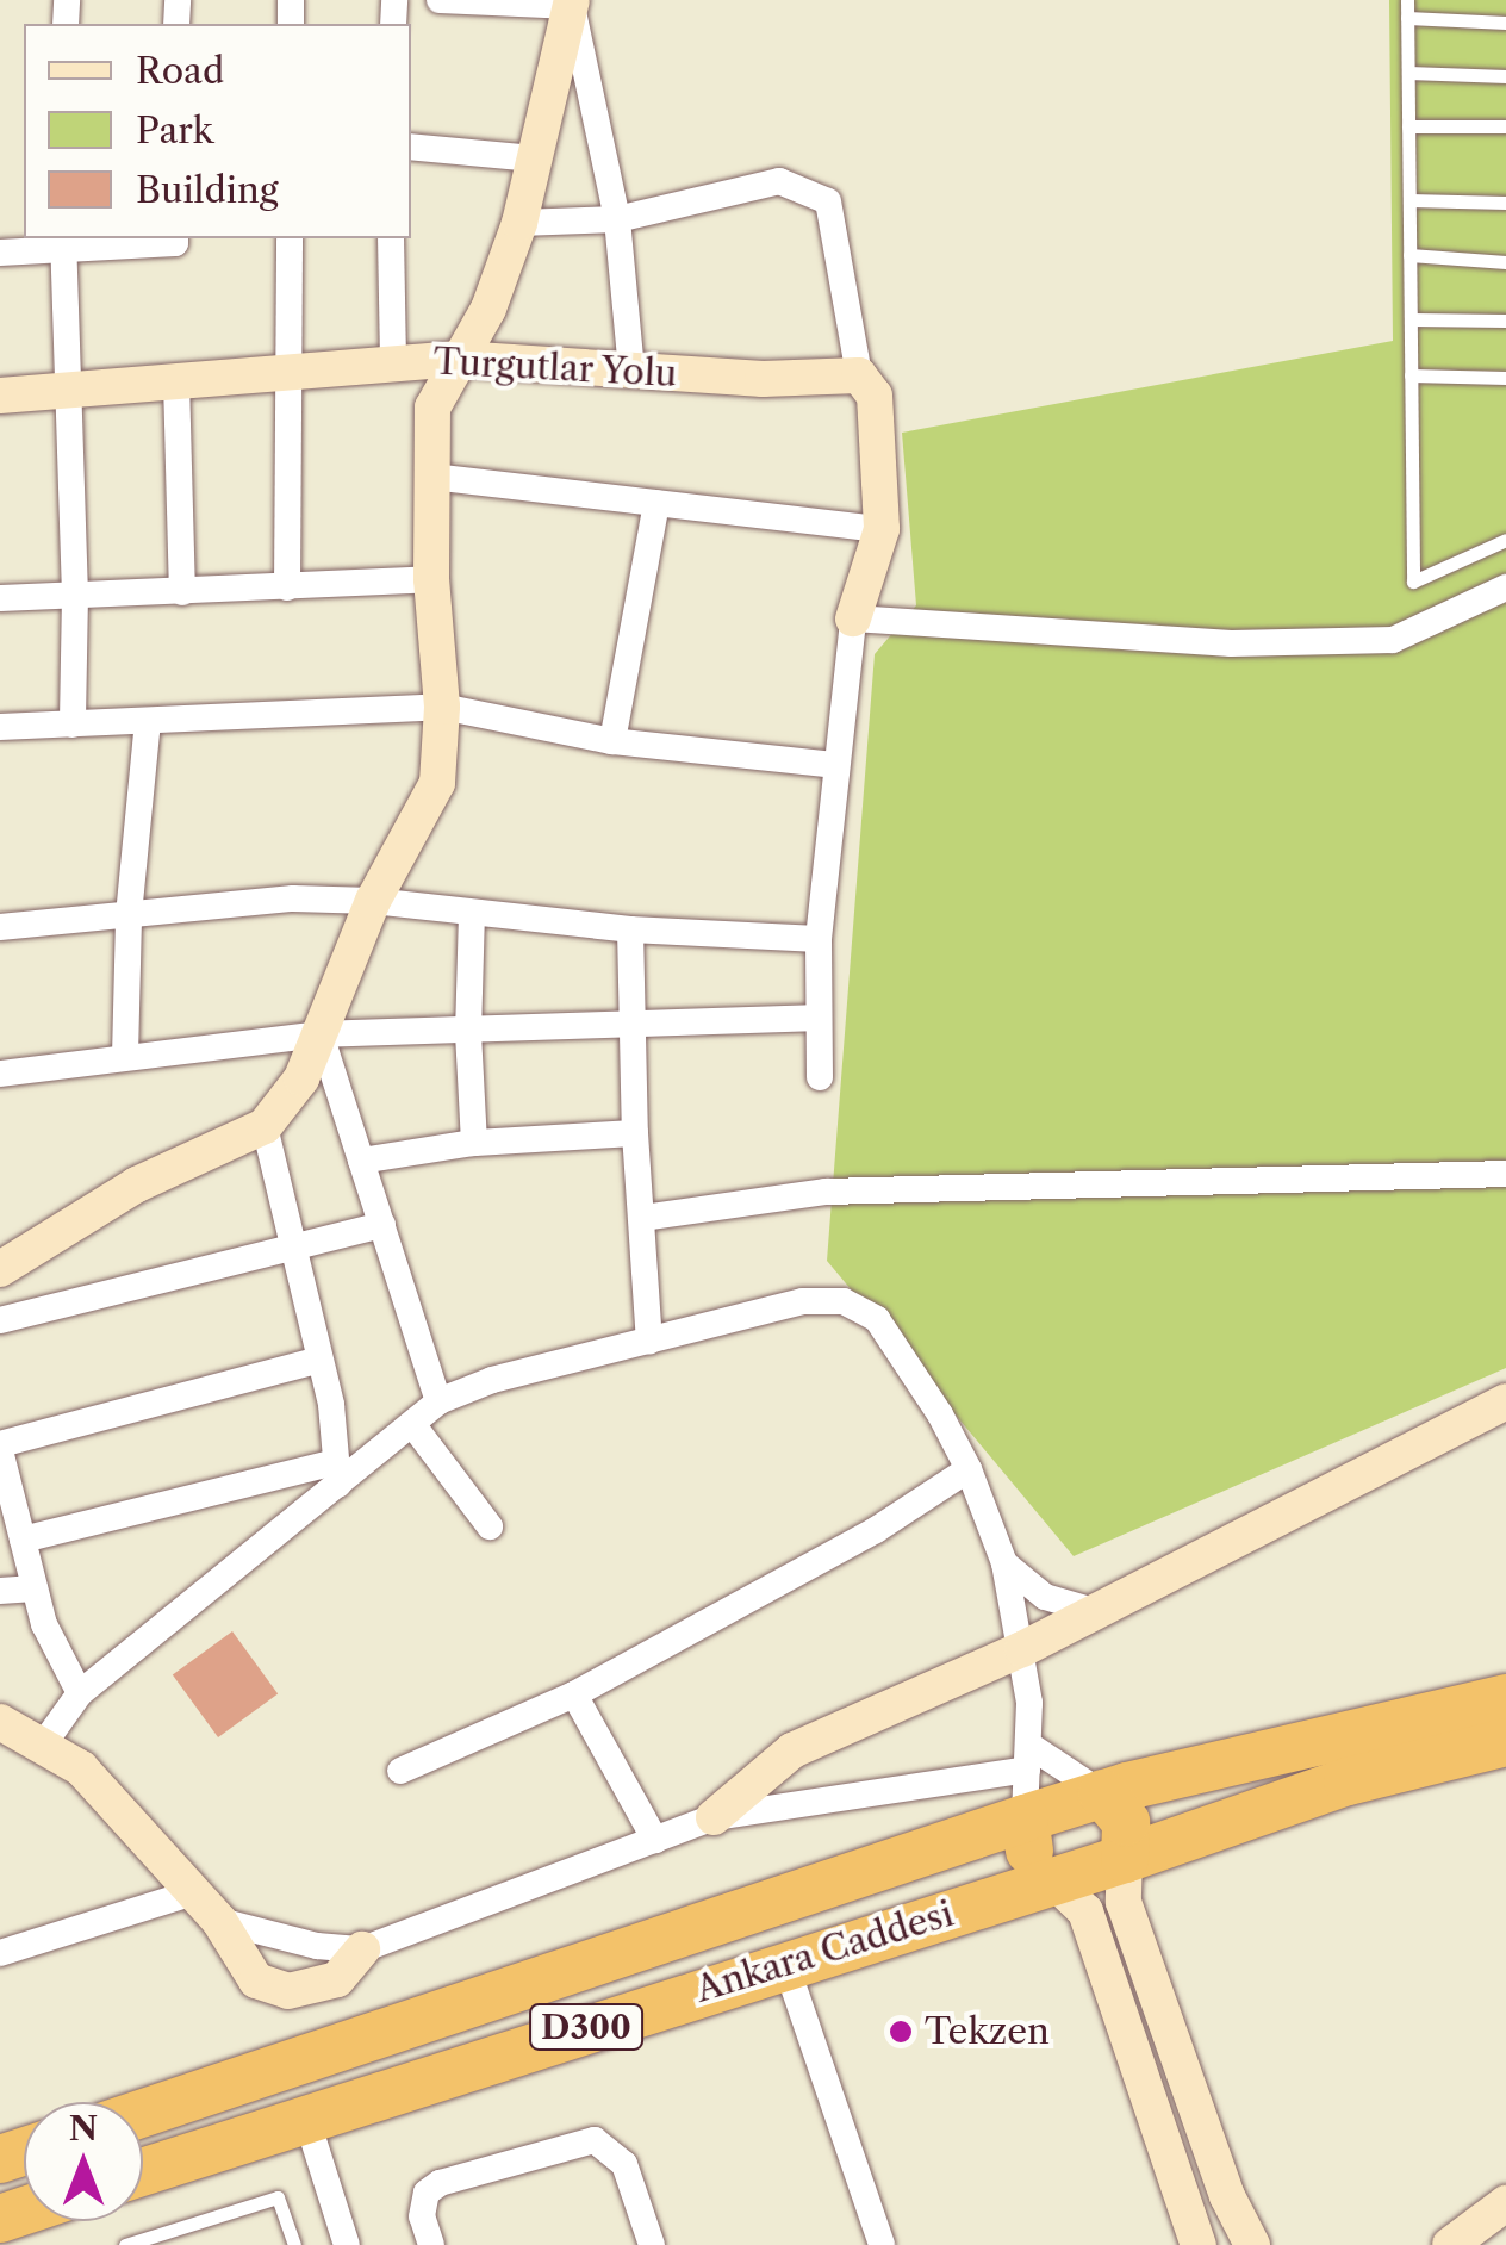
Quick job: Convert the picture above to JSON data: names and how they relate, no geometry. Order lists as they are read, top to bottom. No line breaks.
{"streets":{"highway":["Ankara Caddesi","D300"],"street":["Turgutlar Yolu"]},"places":["Tekzen"],"legend":["Road","Park","Building"],"north":"top"}
